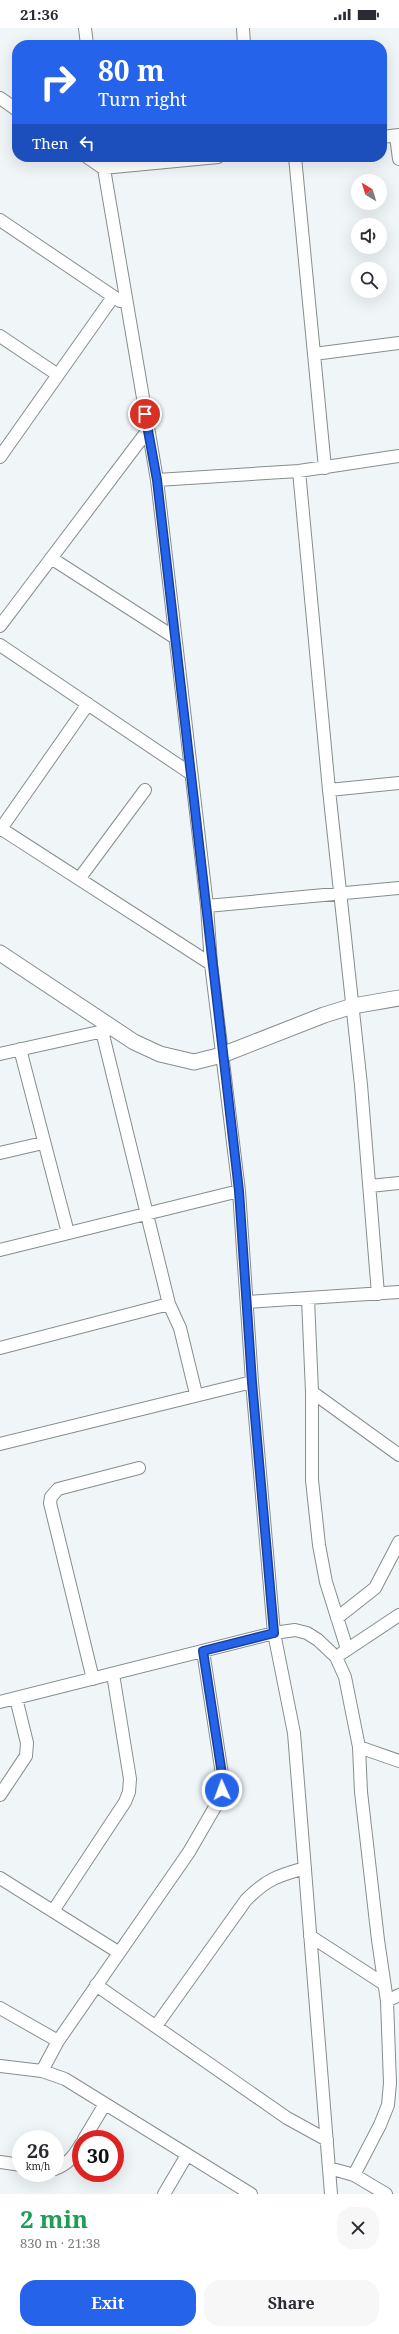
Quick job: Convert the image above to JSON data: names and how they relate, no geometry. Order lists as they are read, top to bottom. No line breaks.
{"north":"top left","page":{"status":"21:36","turn":["80 m","Turn right"],"then":"Then","speed":"26 km/h","limit":"30","heading":["2 min","830 m · 21:38"],"buttons":["Exit","Share"]}}
